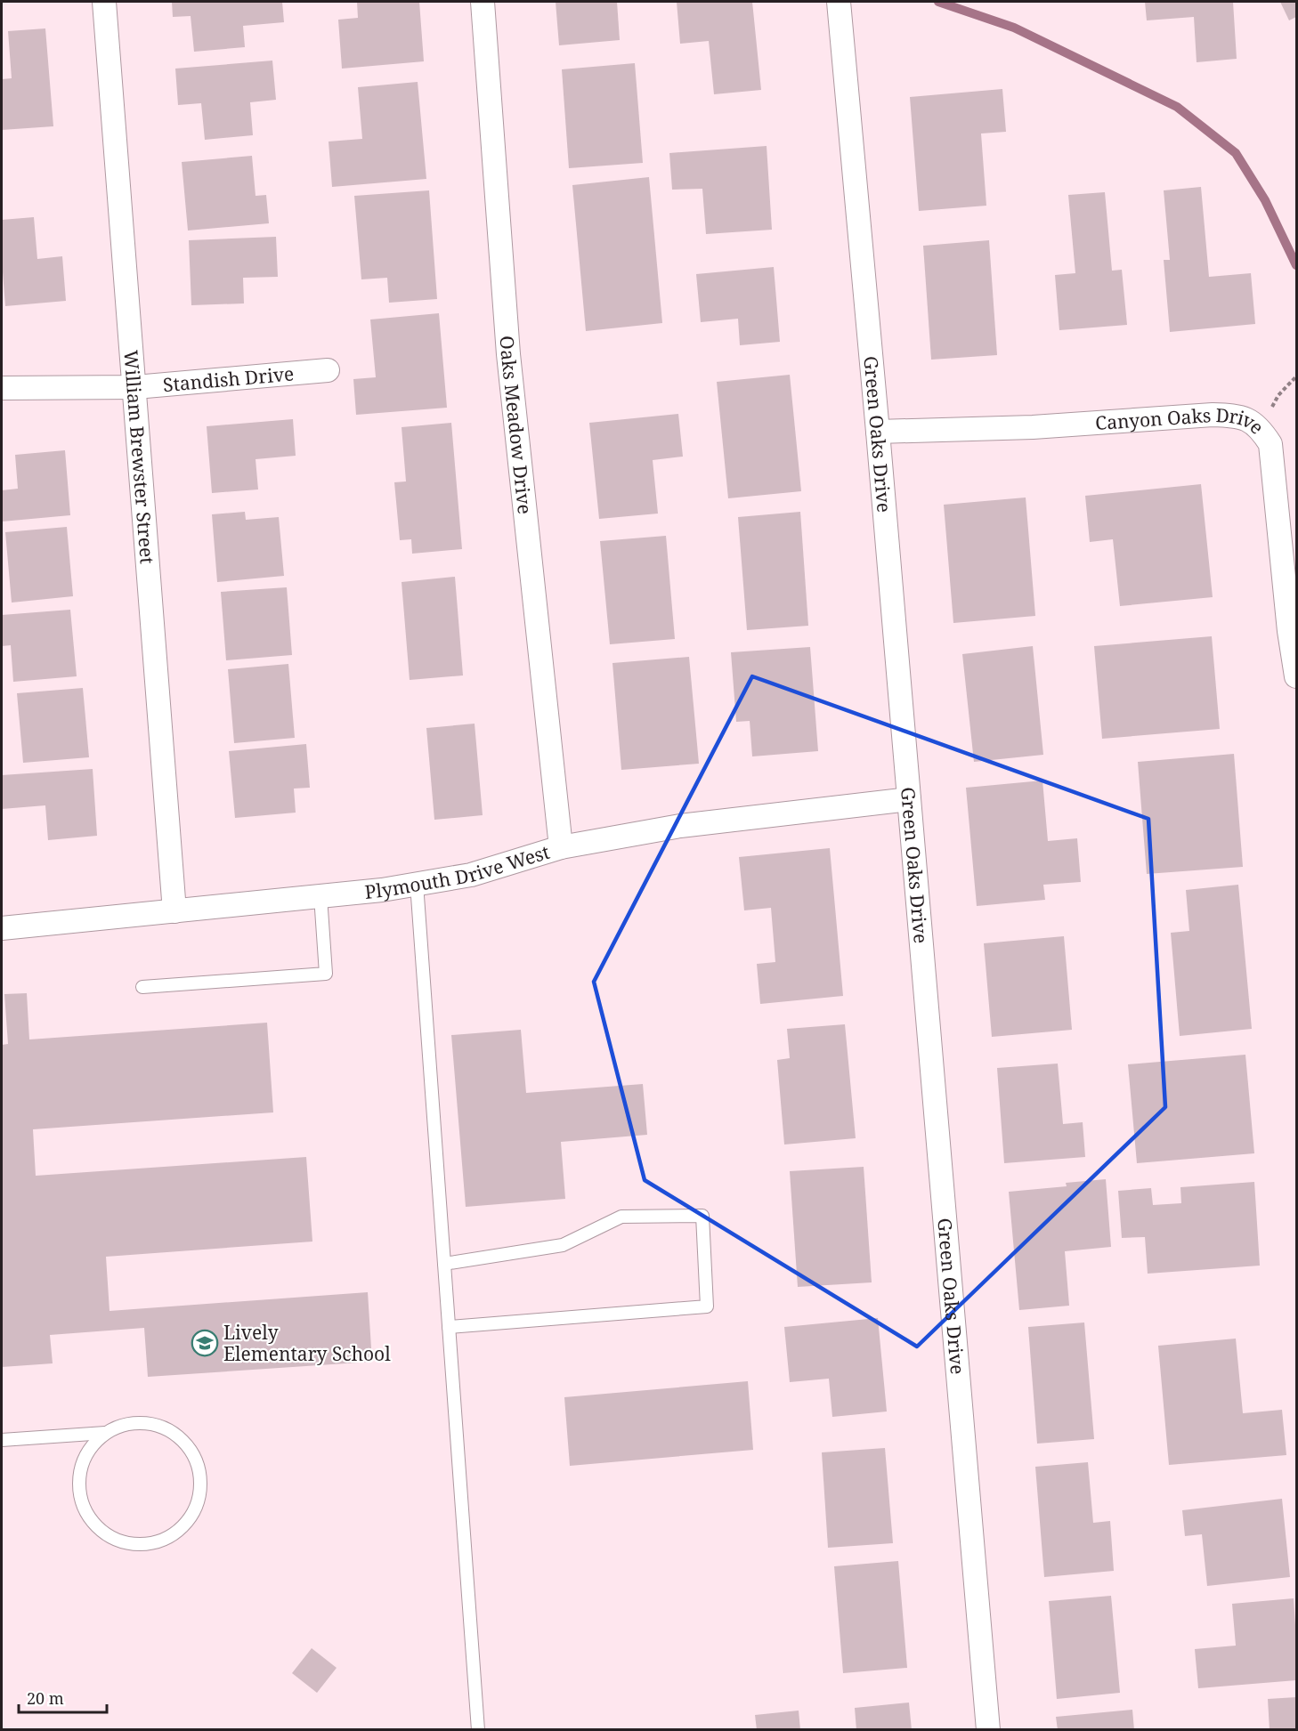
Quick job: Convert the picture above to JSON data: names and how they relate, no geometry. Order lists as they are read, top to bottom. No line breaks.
{"streets":{"street":["Standish Drive","Oaks Meadow Drive","Canyon Oaks Drive","Green Oaks Drive","William Brewster Street","Plymouth Drive West"]},"crossings":[["Standish Drive","William Brewster Street"],["Oaks Meadow Drive","Plymouth Drive West"],["Canyon Oaks Drive","Green Oaks Drive"],["Green Oaks Drive","Plymouth Drive West"],["William Brewster Street","Plymouth Drive West"]],"places":{"school or university":["Lively Elementary School"]},"scale_bar":"20 m"}
